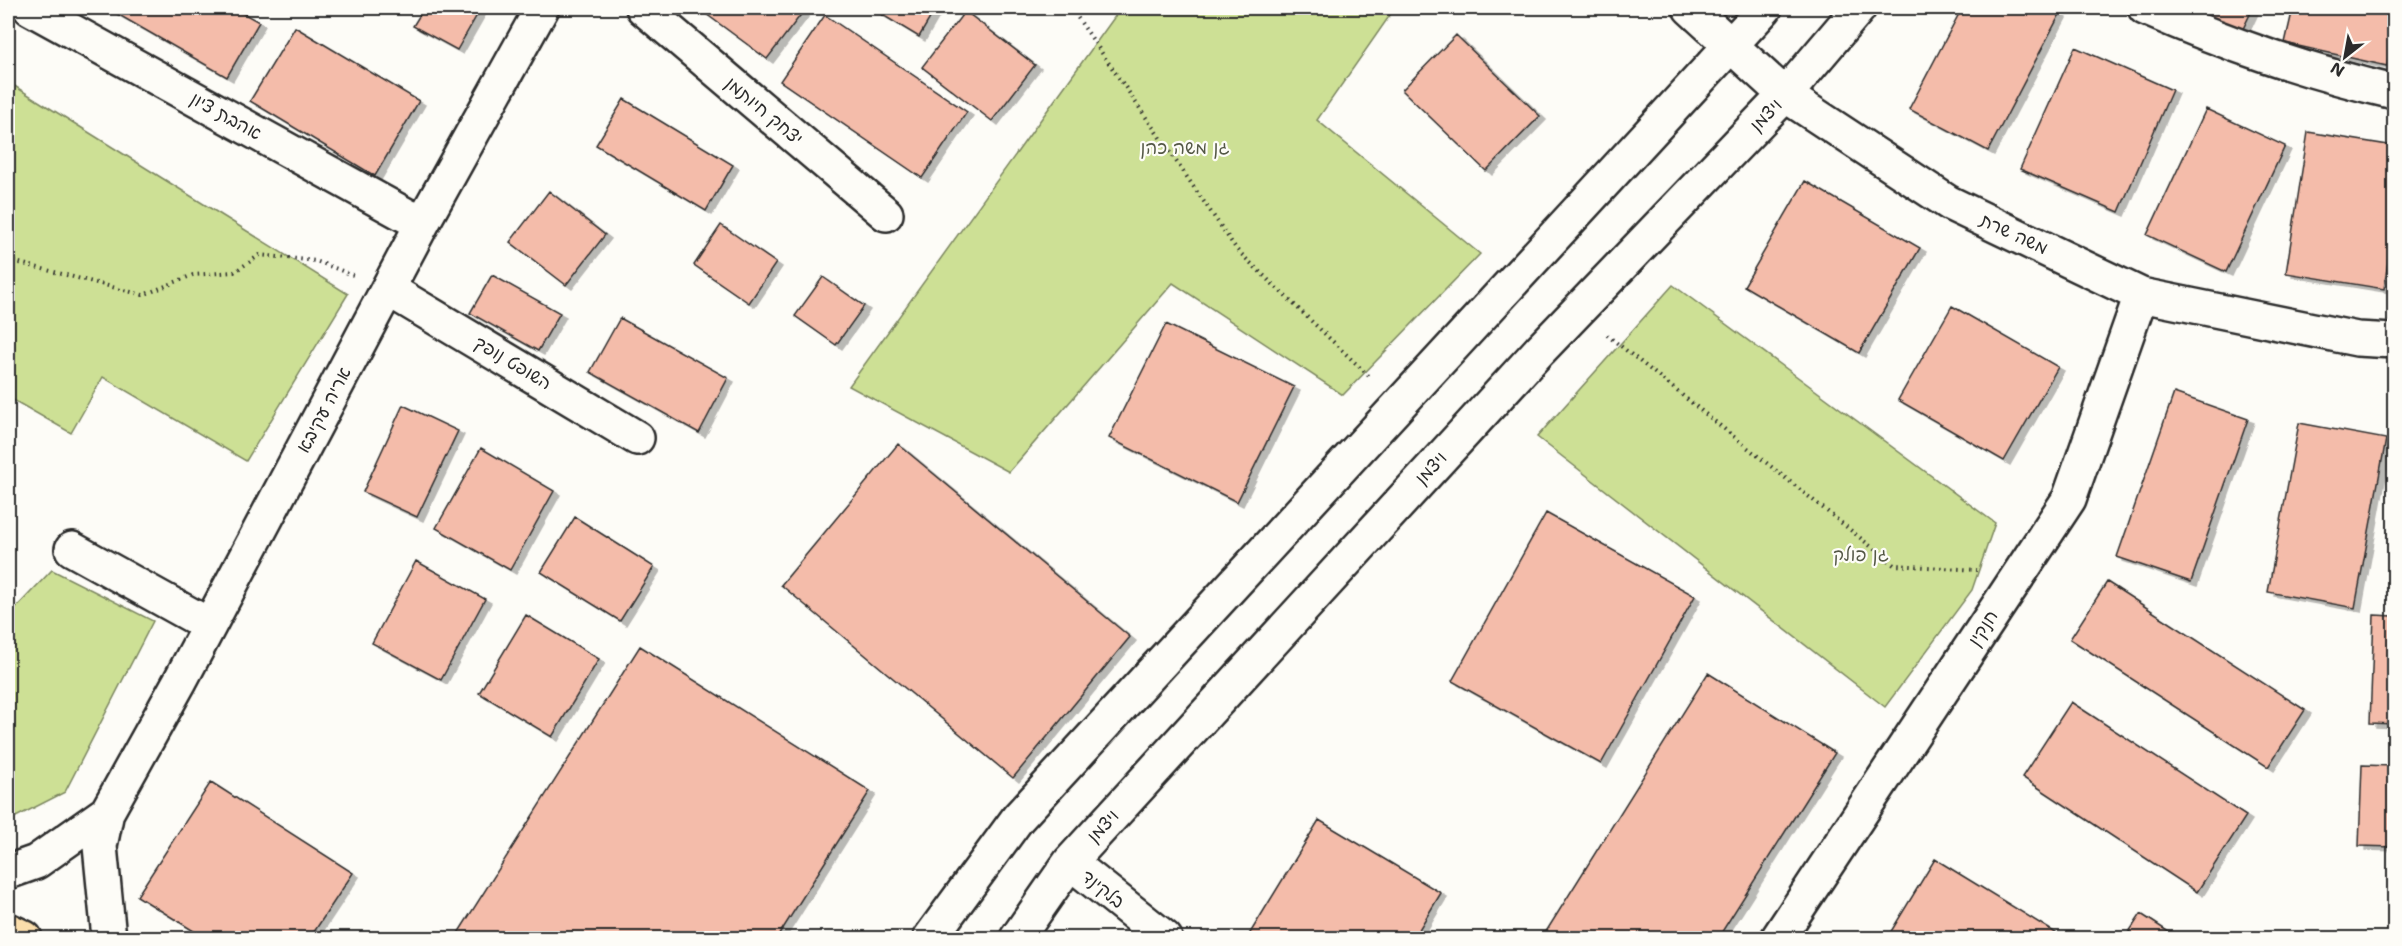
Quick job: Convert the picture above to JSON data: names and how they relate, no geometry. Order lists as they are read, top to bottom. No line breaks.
{"streets":{"street":["יצחק חיותמן","ויצמן","אהבת ציון","משה שרת","השופט נופך","אריה עקיבא","חנקין","בלקינד"]},"crossings":[["ויצמן","משה שרת"],["ויצמן","בלקינד"],["אהבת ציון","אריה עקיבא"],["משה שרת","חנקין"],["השופט נופך","אריה עקיבא"]],"parks":["גן משה כהן","גן פולק"],"north":"bottom left"}
